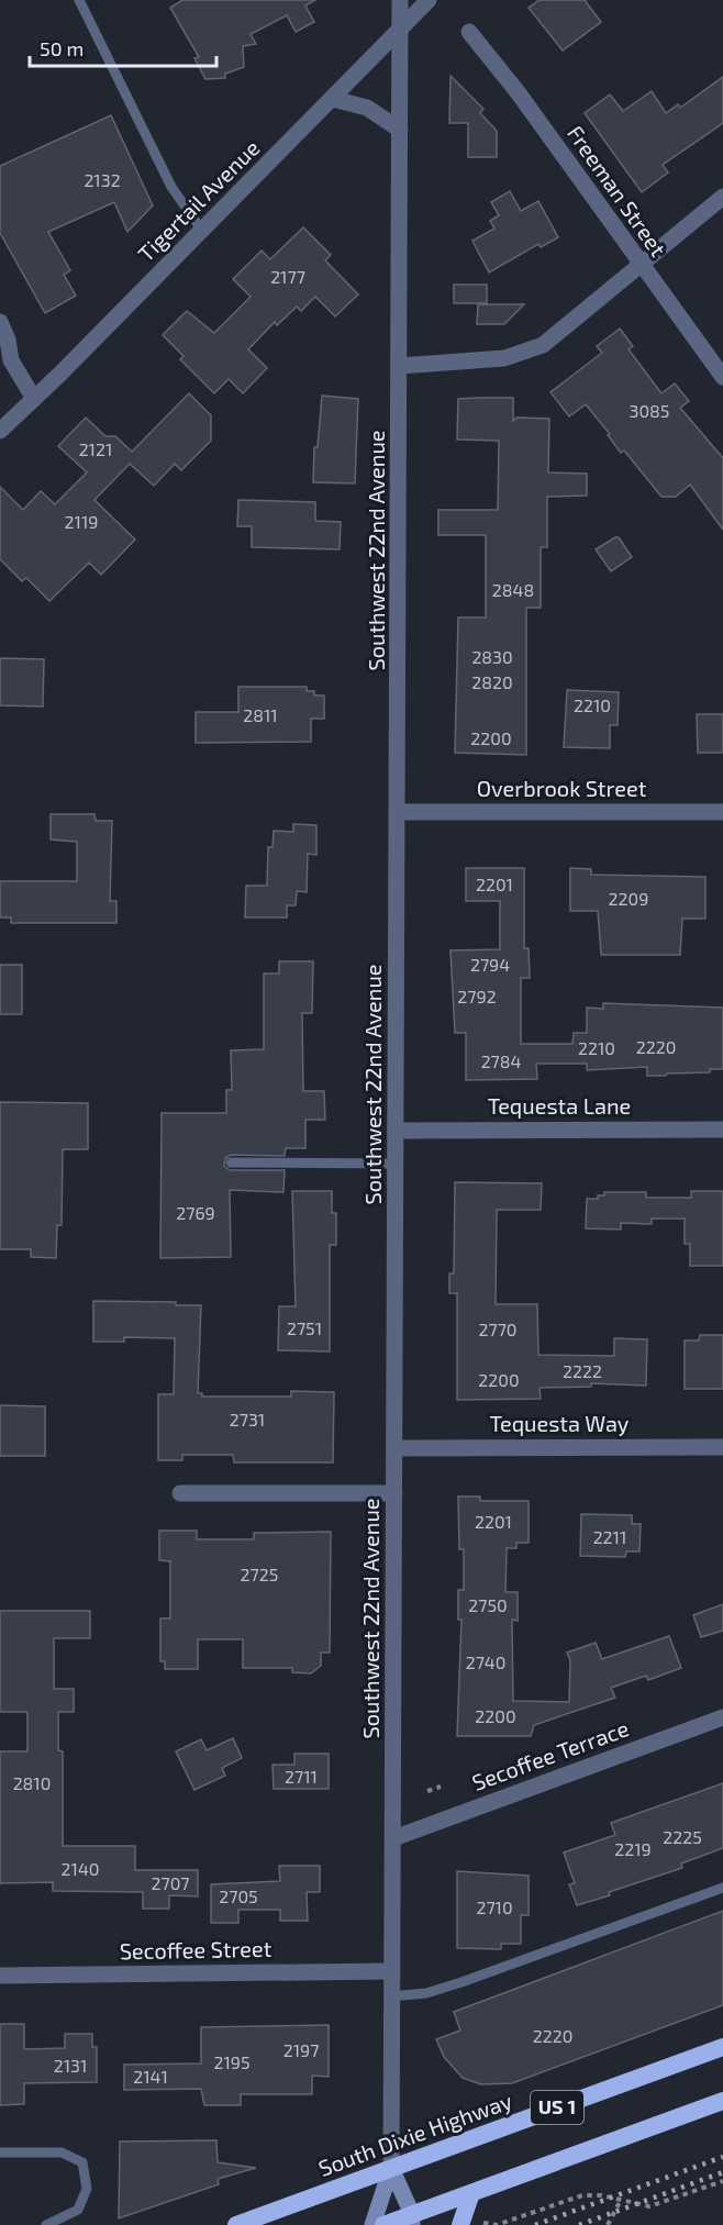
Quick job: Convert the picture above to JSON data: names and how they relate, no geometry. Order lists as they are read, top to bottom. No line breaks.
{"streets":{"highway":["US 1","South Dixie Highway"],"main road":["Southwest 22nd Avenue"],"street":["Freeman Street","Tigertail Avenue","Overbrook Street","Tequesta Lane","Tequesta Way","Secoffee Terrace","Secoffee Street"]},"crossings":[["Tigertail Avenue","Southwest 22nd Avenue"],["Southwest 22nd Avenue","Overbrook Street"],["Southwest 22nd Avenue","Tequesta Lane"],["Southwest 22nd Avenue","Tequesta Way"],["Southwest 22nd Avenue","Secoffee Terrace"],["Southwest 22nd Avenue","Secoffee Street"],["Southwest 22nd Avenue","US 1"],["Southwest 22nd Avenue","South Dixie Highway"]],"house_numbers":["2132","2177","3085","2121","2119","2848","2830","2820","2210","2811","2200","2201","2209","2794","2792","2220","2210","2784","2769","2751","2770","2222","2200","2731","2201","2211","2725","2750","2740","2200","2711","2810","2225","2219","2140","2707","2705","2710","2220","2197","2195","2131","2141"],"scale_bar":"50 m"}
